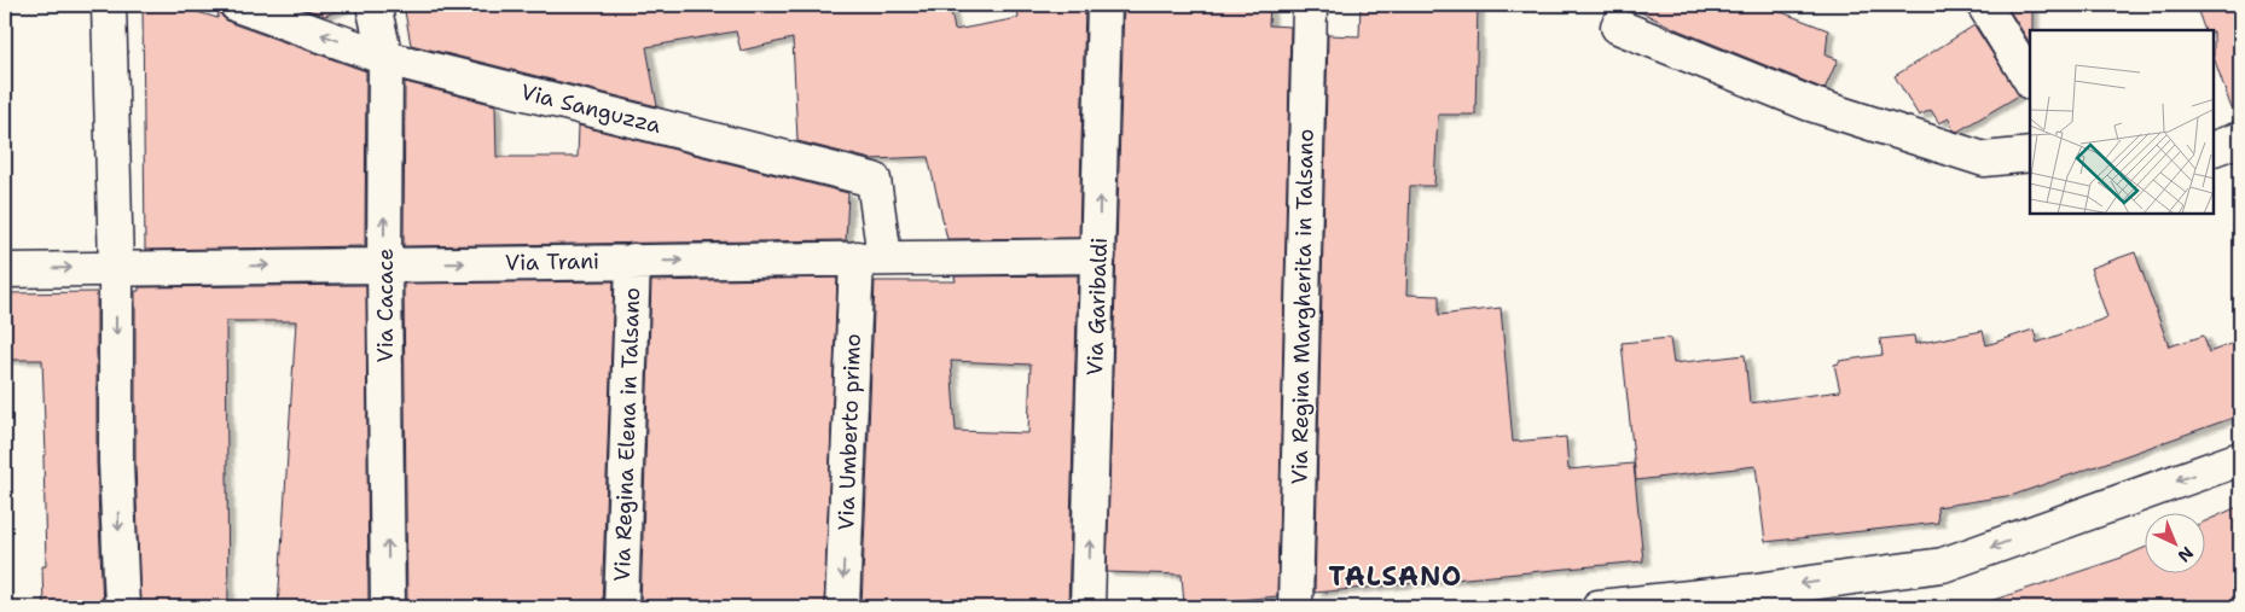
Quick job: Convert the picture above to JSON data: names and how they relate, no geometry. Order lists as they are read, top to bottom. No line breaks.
{"streets":{"street":["Via Sanguzza","Via Trani","Via Cacace","Via Garibaldi","Via Regina Margherita in Talsano","Via Umberto primo","Via Regina Elena in Talsano"]},"crossings":[["Via Sanguzza","Via Trani"],["Via Sanguzza","Via Cacace"],["Via Sanguzza","Via Umberto primo"],["Via Trani","Via Cacace"],["Via Trani","Via Garibaldi"],["Via Trani","Via Umberto primo"],["Via Trani","Via Regina Elena in Talsano"]],"one_way":["Via Trani","Via Garibaldi","Via Umberto primo"],"districts":["TALSANO"],"north":"bottom right"}
